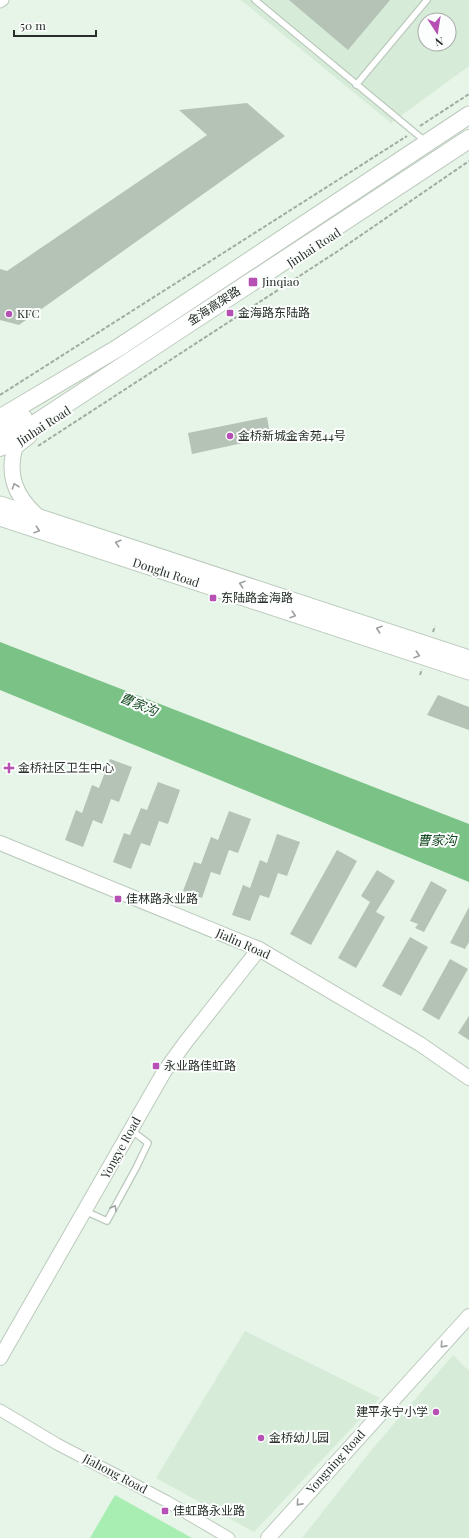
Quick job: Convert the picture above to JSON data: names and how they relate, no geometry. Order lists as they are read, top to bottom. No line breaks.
{"streets":{"highway":["金海高架路"],"main road":["Jinhai Road","Donglu Road"],"street":["Jialin Road","Yongye Road","Yongning Road","Jiahong Road"]},"crossings":[["Jialin Road","Yongye Road"]],"one_way":["Yongning Road"],"water":["曹家沟"],"places":{"transit":["Jinqiao","金海路东陆路","东陆路金海路","佳林路永业路","永业路佳虹路","佳虹路永业路"],"other":["KFC","金桥新城金舍苑44号","建平永宁小学","金桥幼儿园"],"health":["金桥社区卫生中心"]},"scale_bar":"50 m","north":"bottom"}
